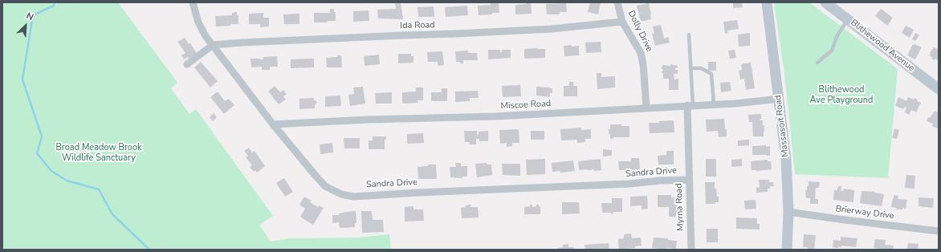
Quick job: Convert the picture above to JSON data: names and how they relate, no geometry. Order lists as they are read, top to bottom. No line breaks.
{"streets":{"main road":["Blithewood Avenue","Massasoit Road"],"street":["Ida Road","Dolly Drive","Miscoe Road","Sandra Drive","Myrna Road","Brierway Drive"]},"crossings":[["Ida Road","Dolly Drive"],["Ida Road","Sandra Drive"],["Dolly Drive","Miscoe Road"],["Miscoe Road","Massasoit Road"],["Miscoe Road","Sandra Drive"],["Miscoe Road","Myrna Road"],["Massasoit Road","Brierway Drive"],["Sandra Drive","Myrna Road"]],"parks":["Blithewood Ave Playground","Broad Meadow Brook Wildlife Sanctuary"],"north":"top right"}
